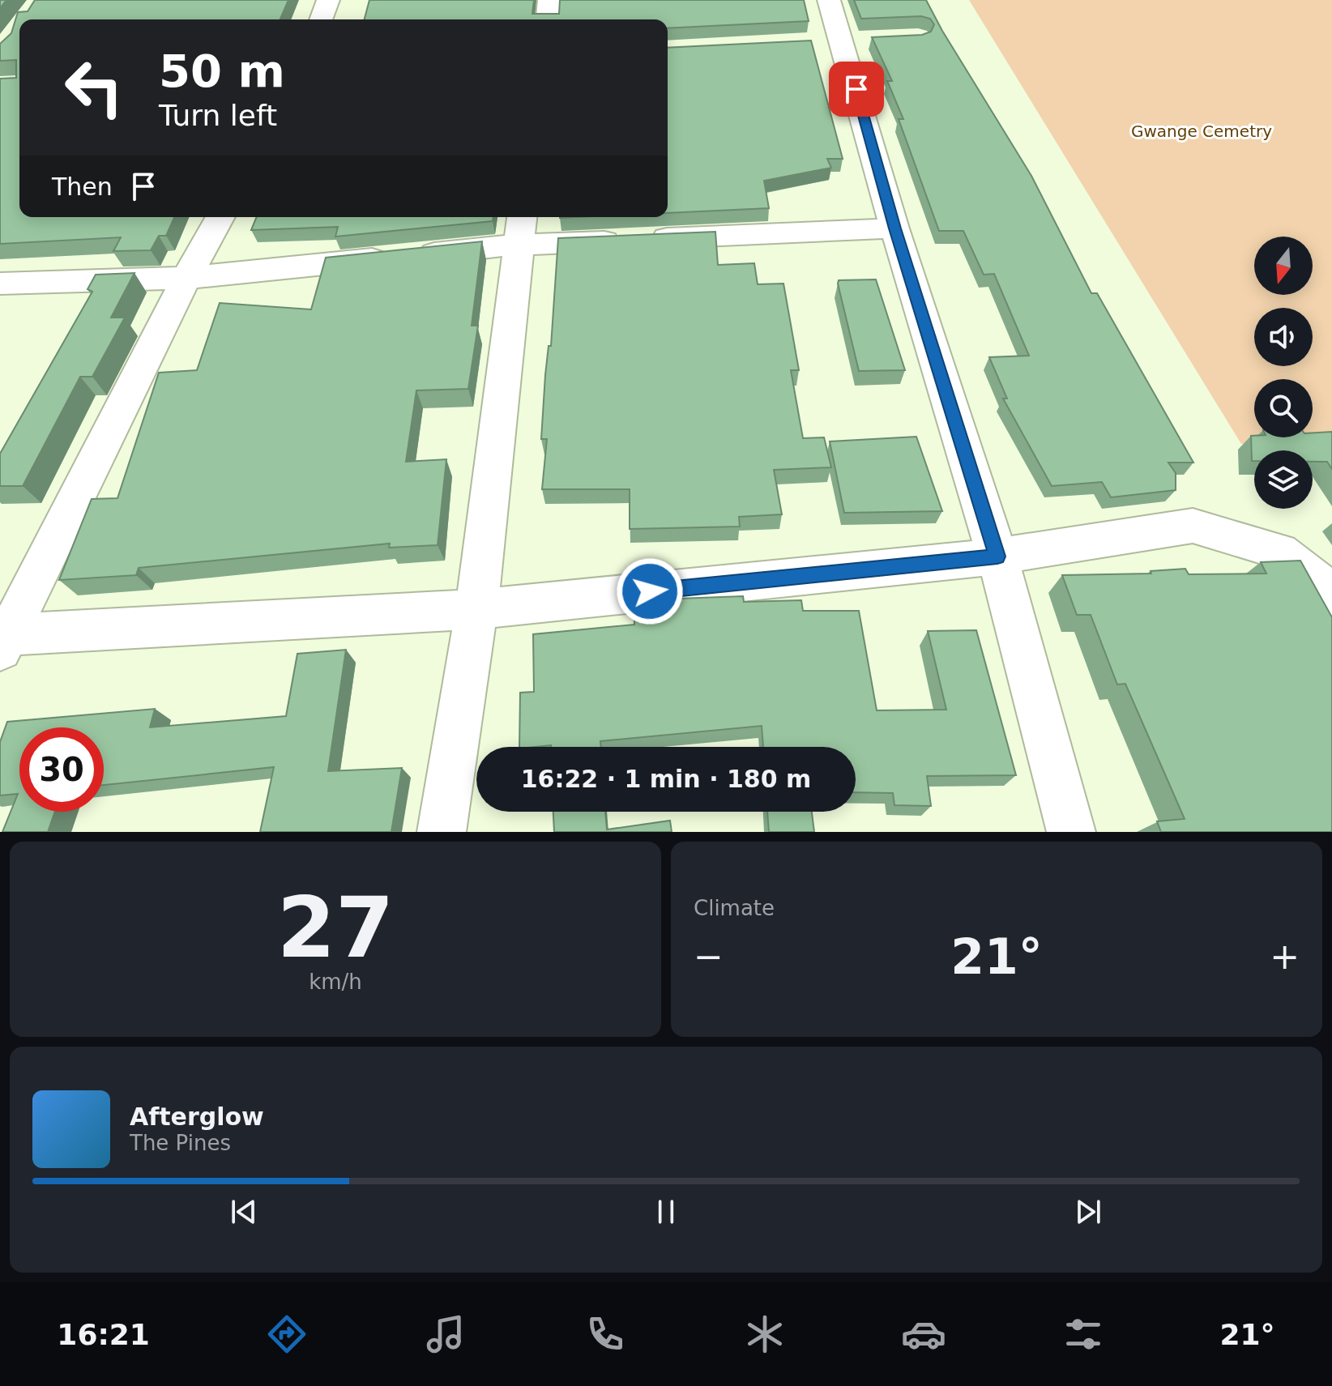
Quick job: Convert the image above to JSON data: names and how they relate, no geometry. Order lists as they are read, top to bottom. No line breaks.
{"parks":["Gwange Cemetry"],"north":"bottom","page":{"turn":["50 m","Turn left"],"then":"Then","limit":"30","trip":"16:22 · 1 min · 180 m","tile":[["27","km/h"],"Climate"],"heat":["−","21°","+"],"song":["Afterglow","The Pines"],"tabs":["16:21","21°"]}}
